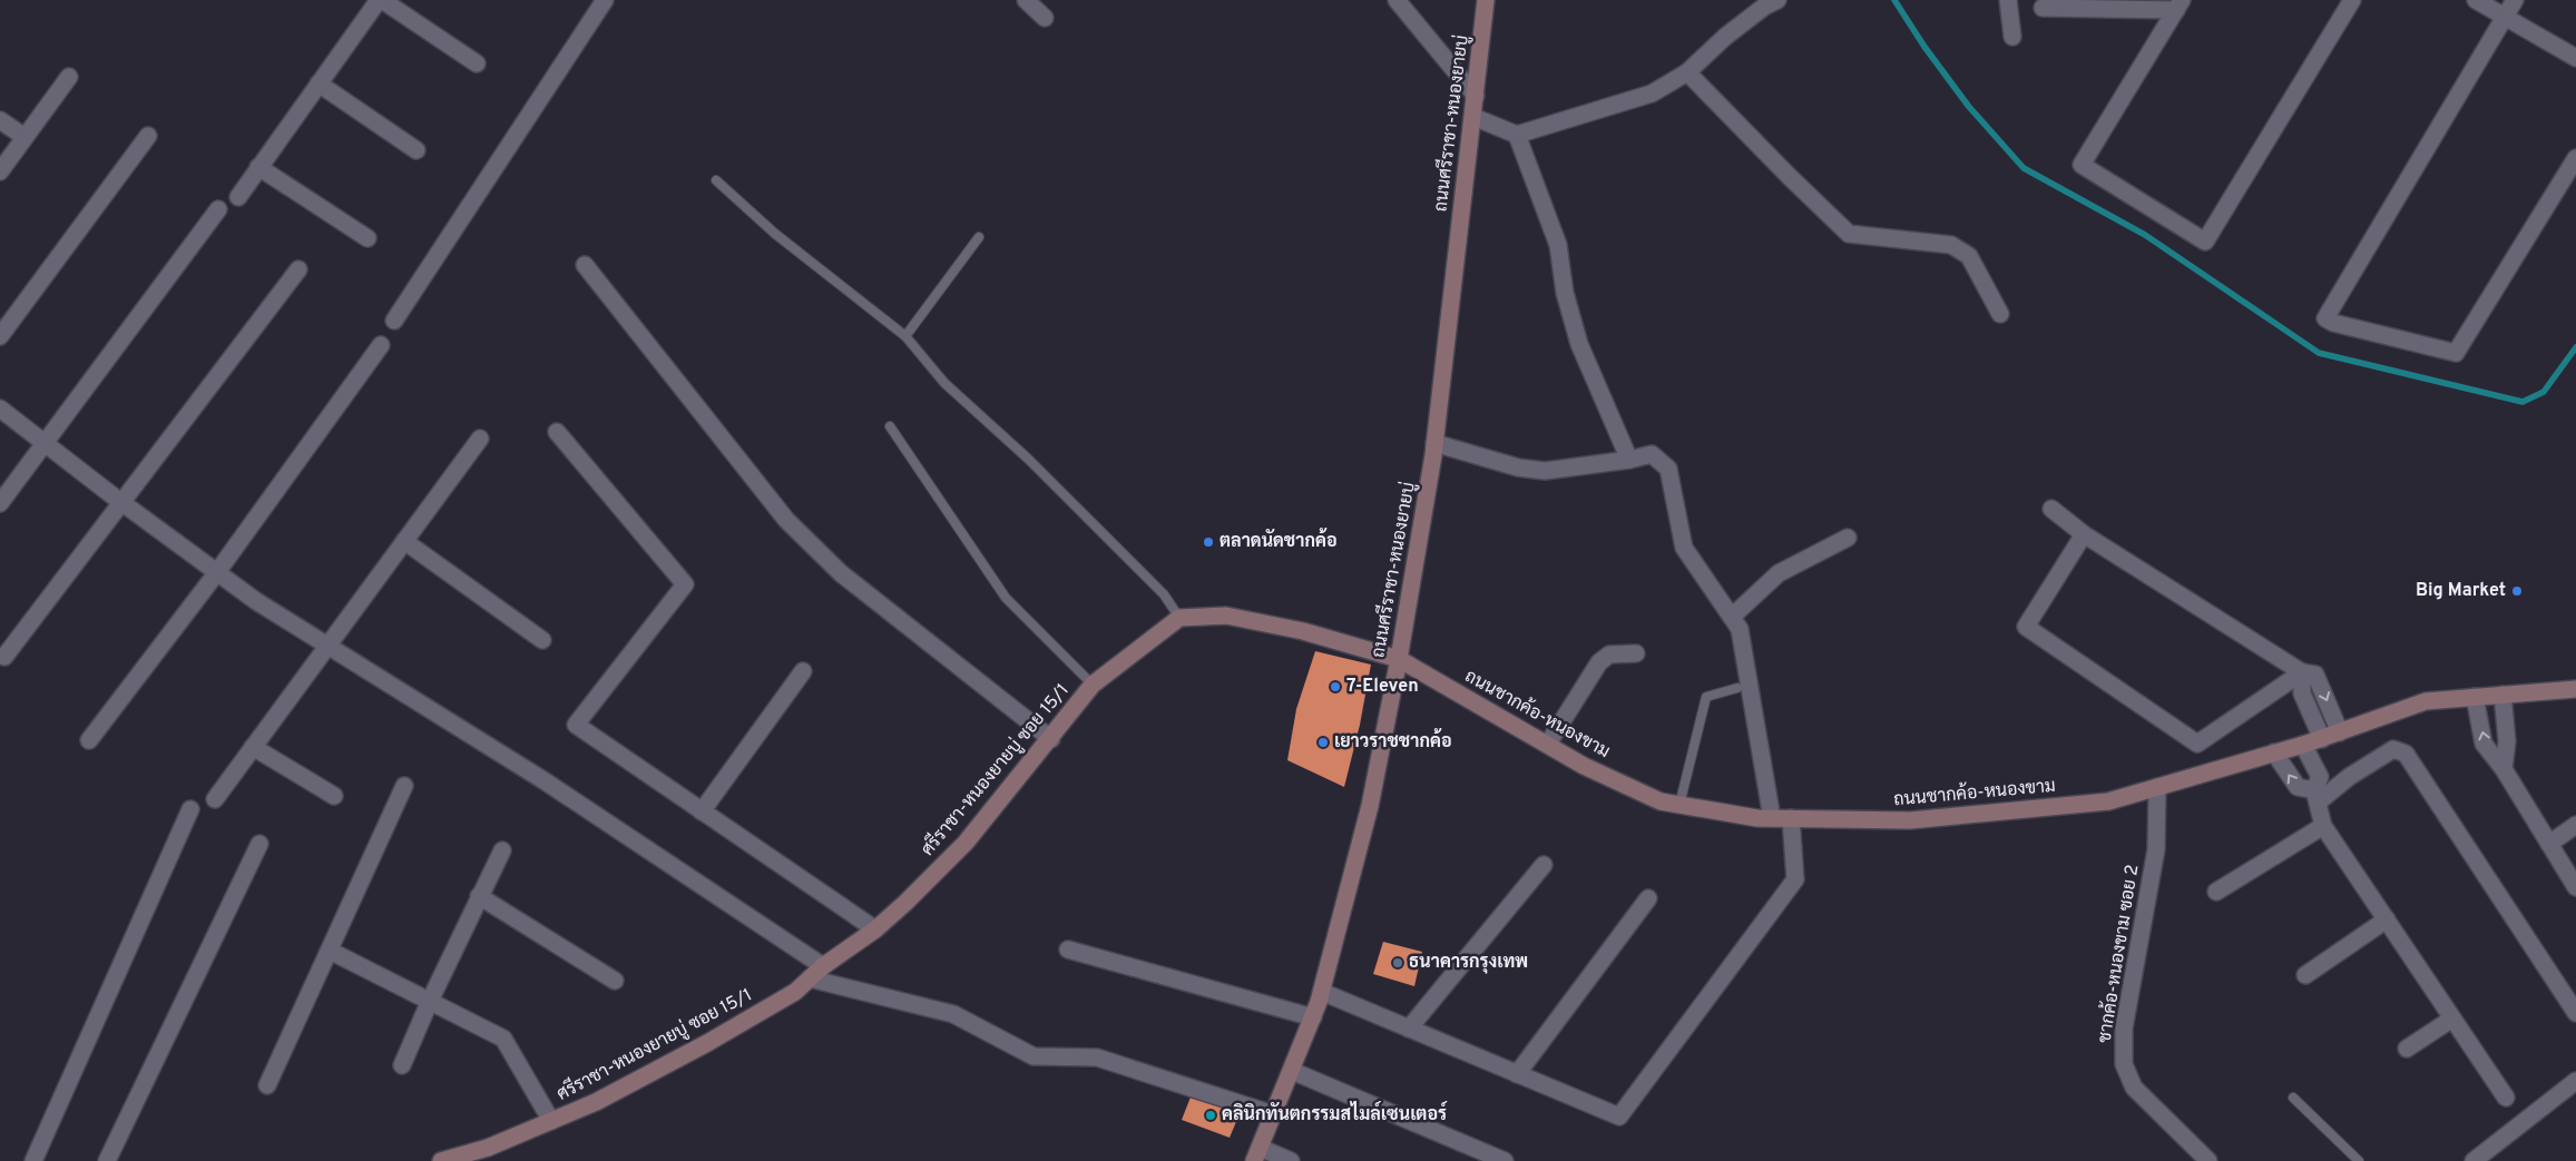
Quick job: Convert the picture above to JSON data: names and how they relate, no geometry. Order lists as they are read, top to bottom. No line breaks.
{"streets":{"street":["ถนนศรีราชา-หนองยายบู่","ถนนชากค้อ-หนองขาม","ศรีราชา-หนองยายบู่ ซอย 15/1","ชากค้อ-หนองขาม ซอย 2"]},"crossings":[["ถนนศรีราชา-หนองยายบู่","ถนนชากค้อ-หนองขาม"],["ถนนชากค้อ-หนองขาม","ชากค้อ-หนองขาม ซอย 2"]],"places":["ตลาดนัดชากค้อ","Big Market","7-Eleven","เยาวราชชากค้อ","ธนาคารกรุงเทพ","คลินิกทันตกรรมสไมล์เซนเตอร์"]}
